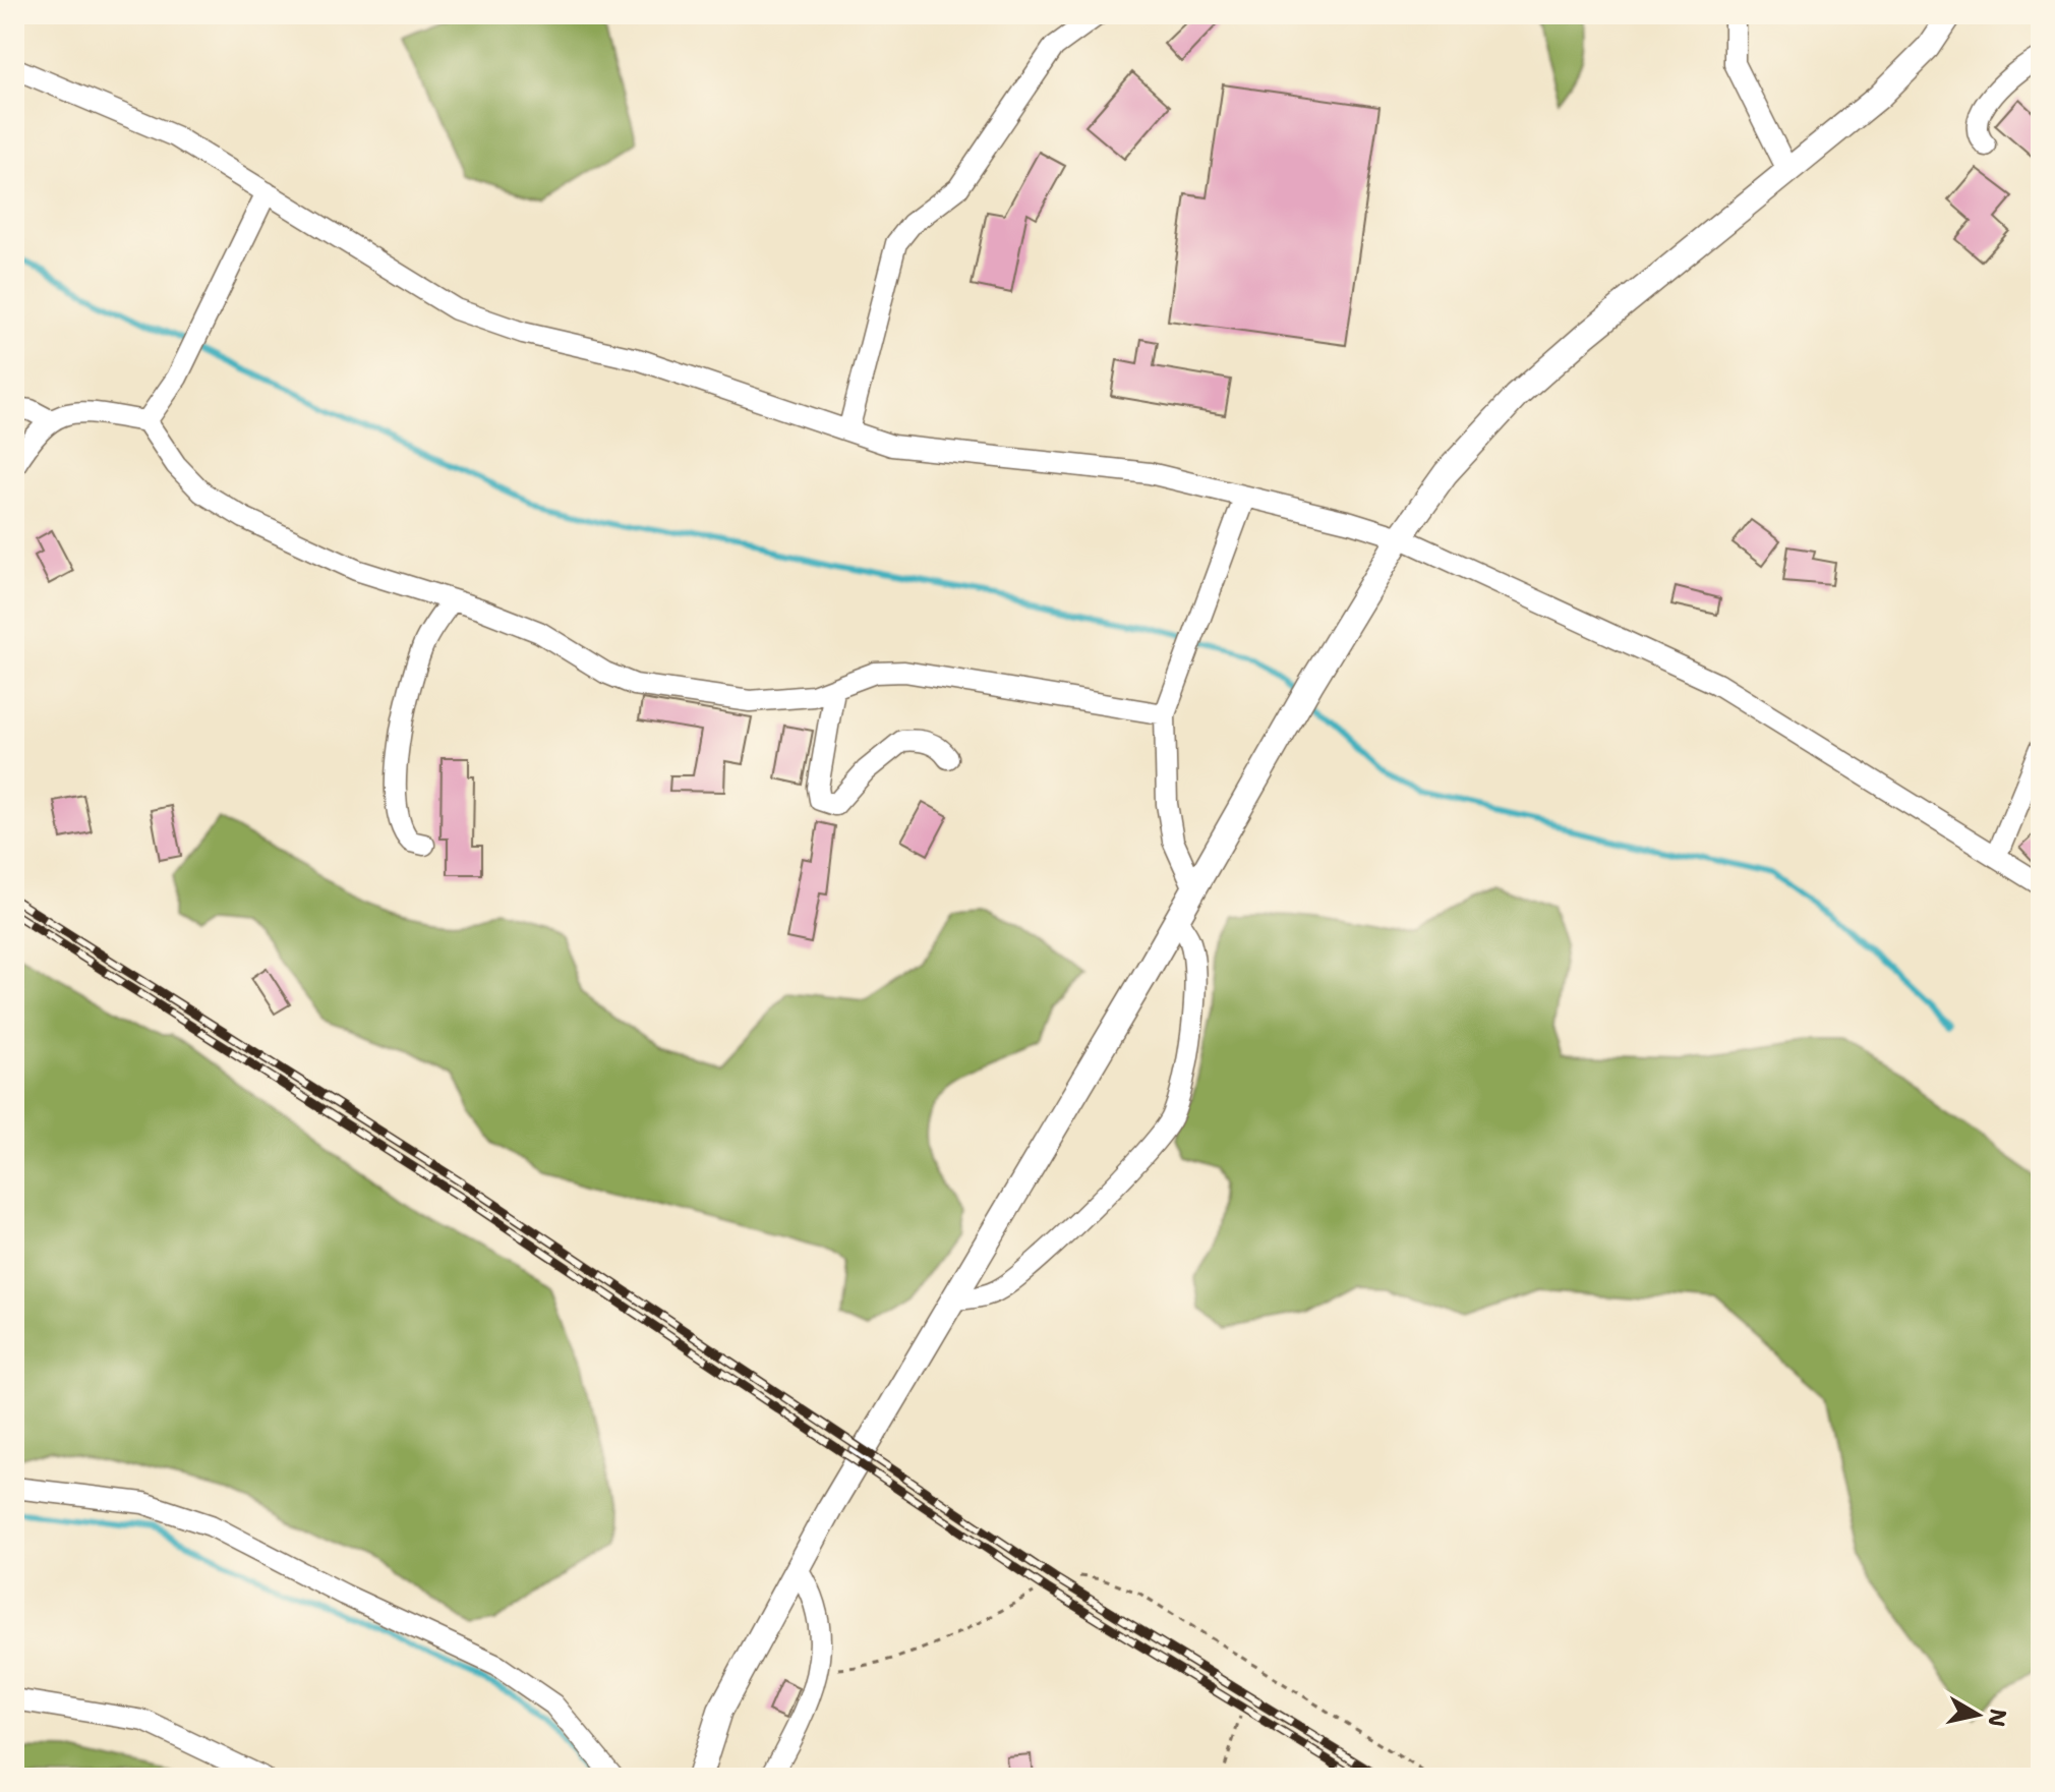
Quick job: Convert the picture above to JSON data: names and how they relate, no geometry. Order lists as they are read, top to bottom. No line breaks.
{"north":"right"}
